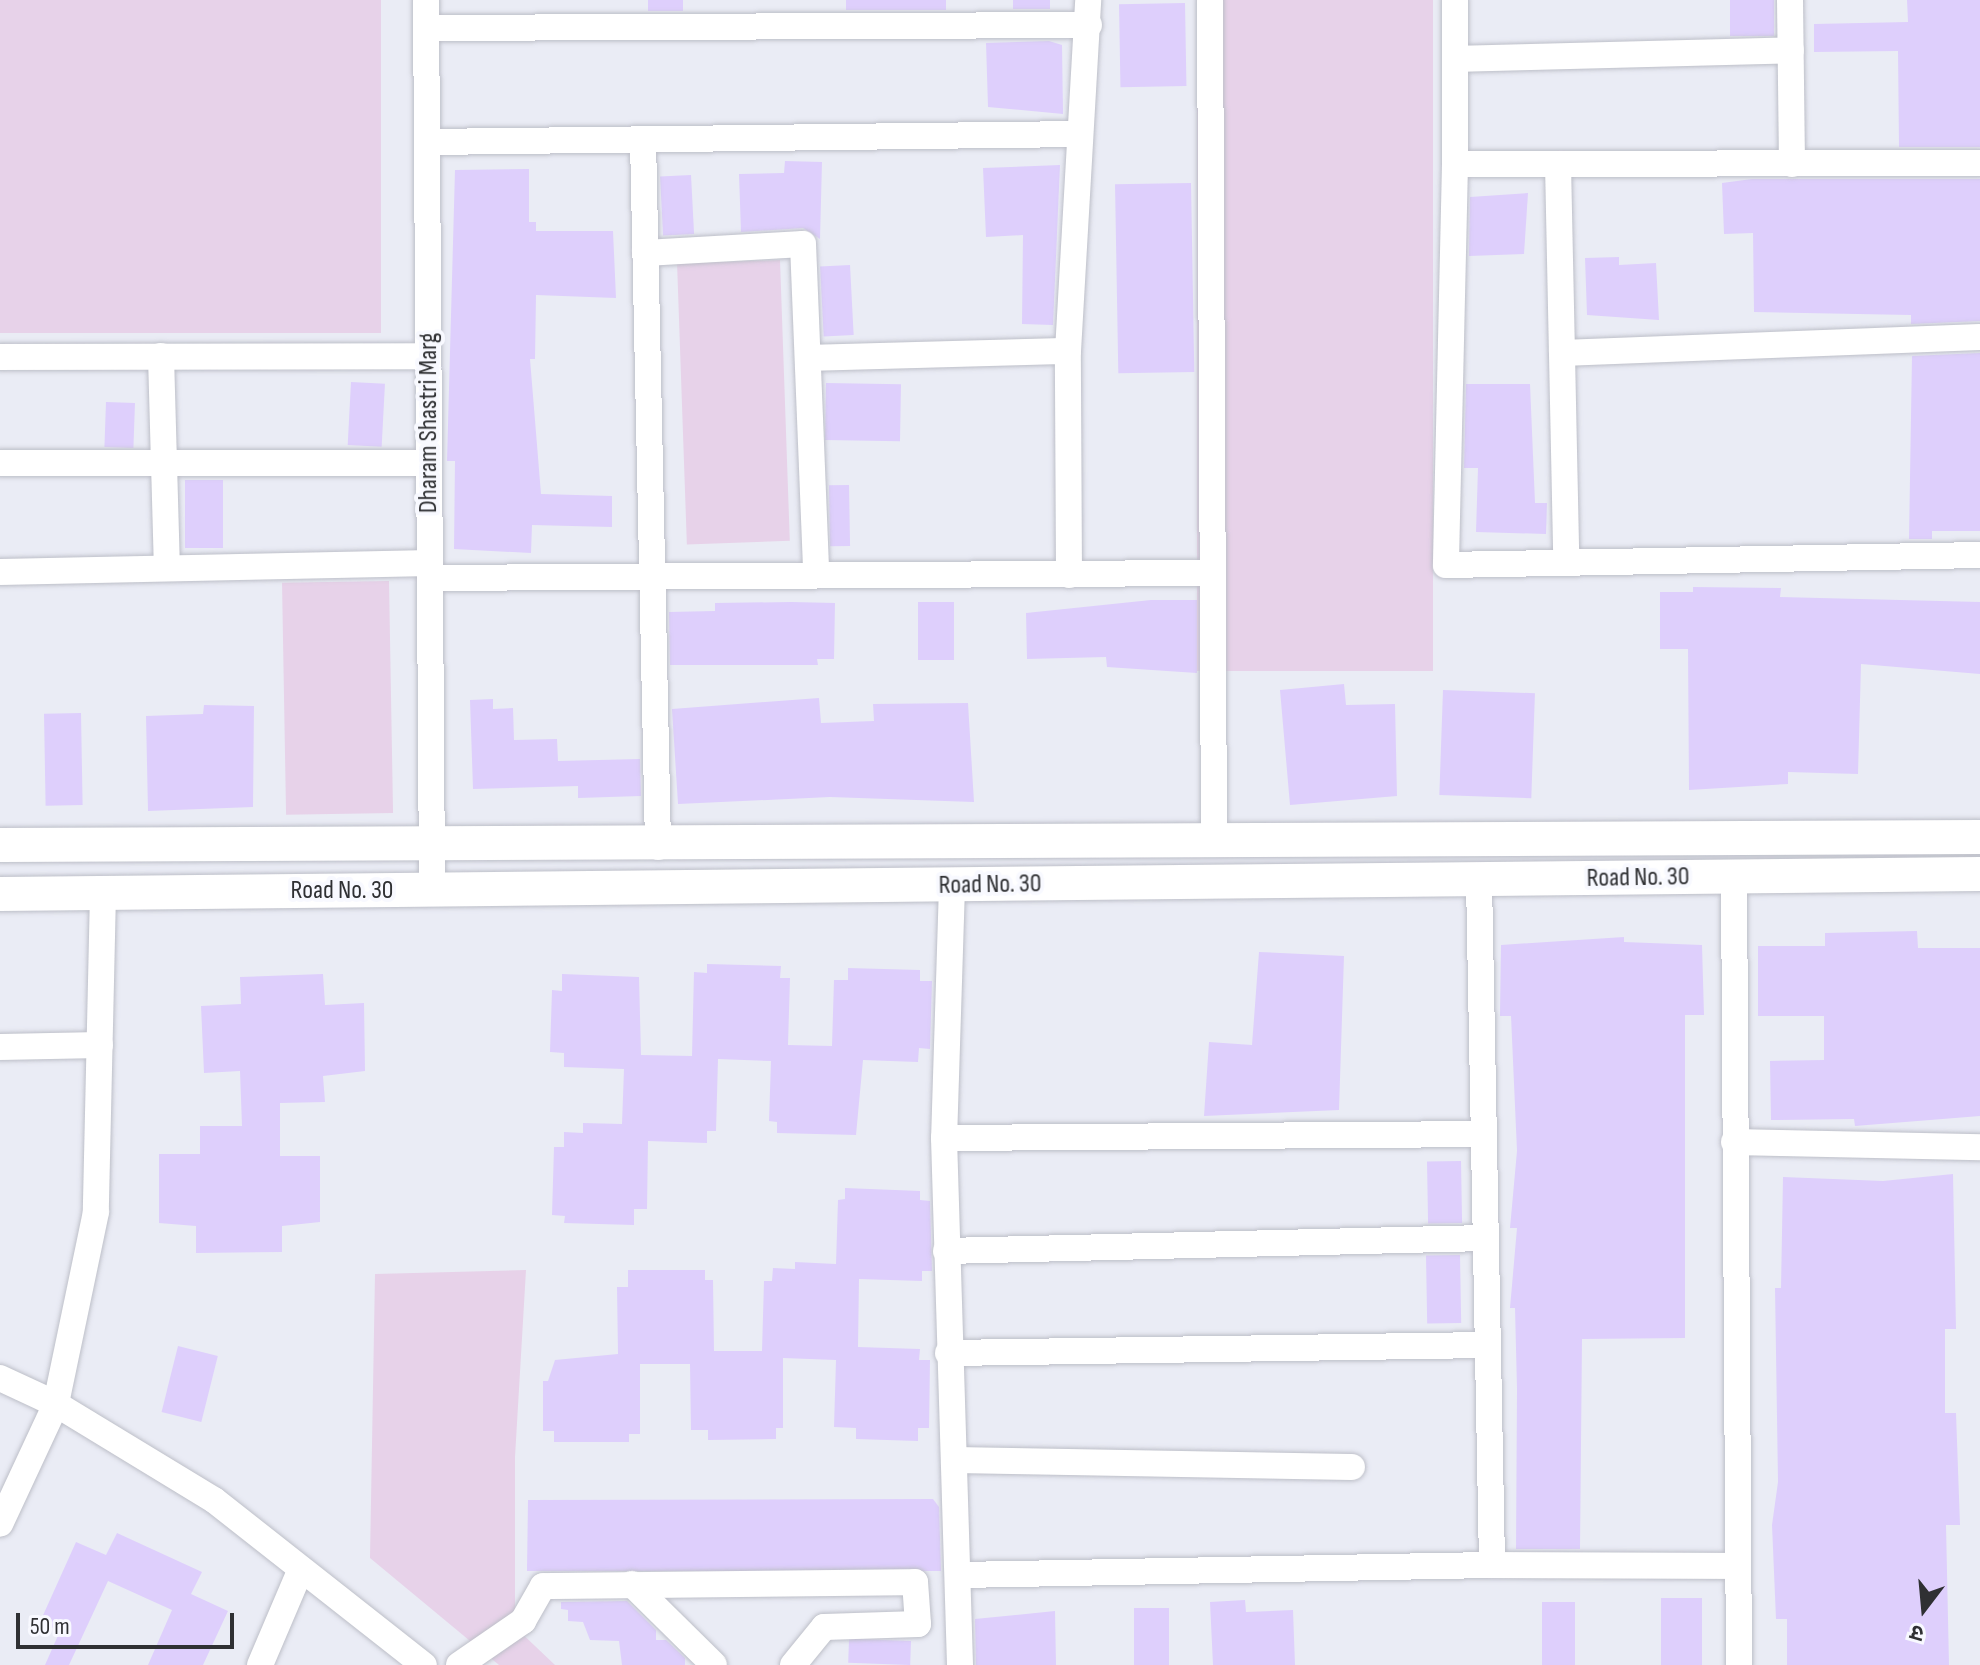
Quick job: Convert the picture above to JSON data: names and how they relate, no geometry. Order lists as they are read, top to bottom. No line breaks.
{"streets":{"street":["Dharam Shastri Marg","Road No. 30"]},"crossings":[["Dharam Shastri Marg","Road No. 30"]],"scale_bar":"50 m","north":"bottom"}
